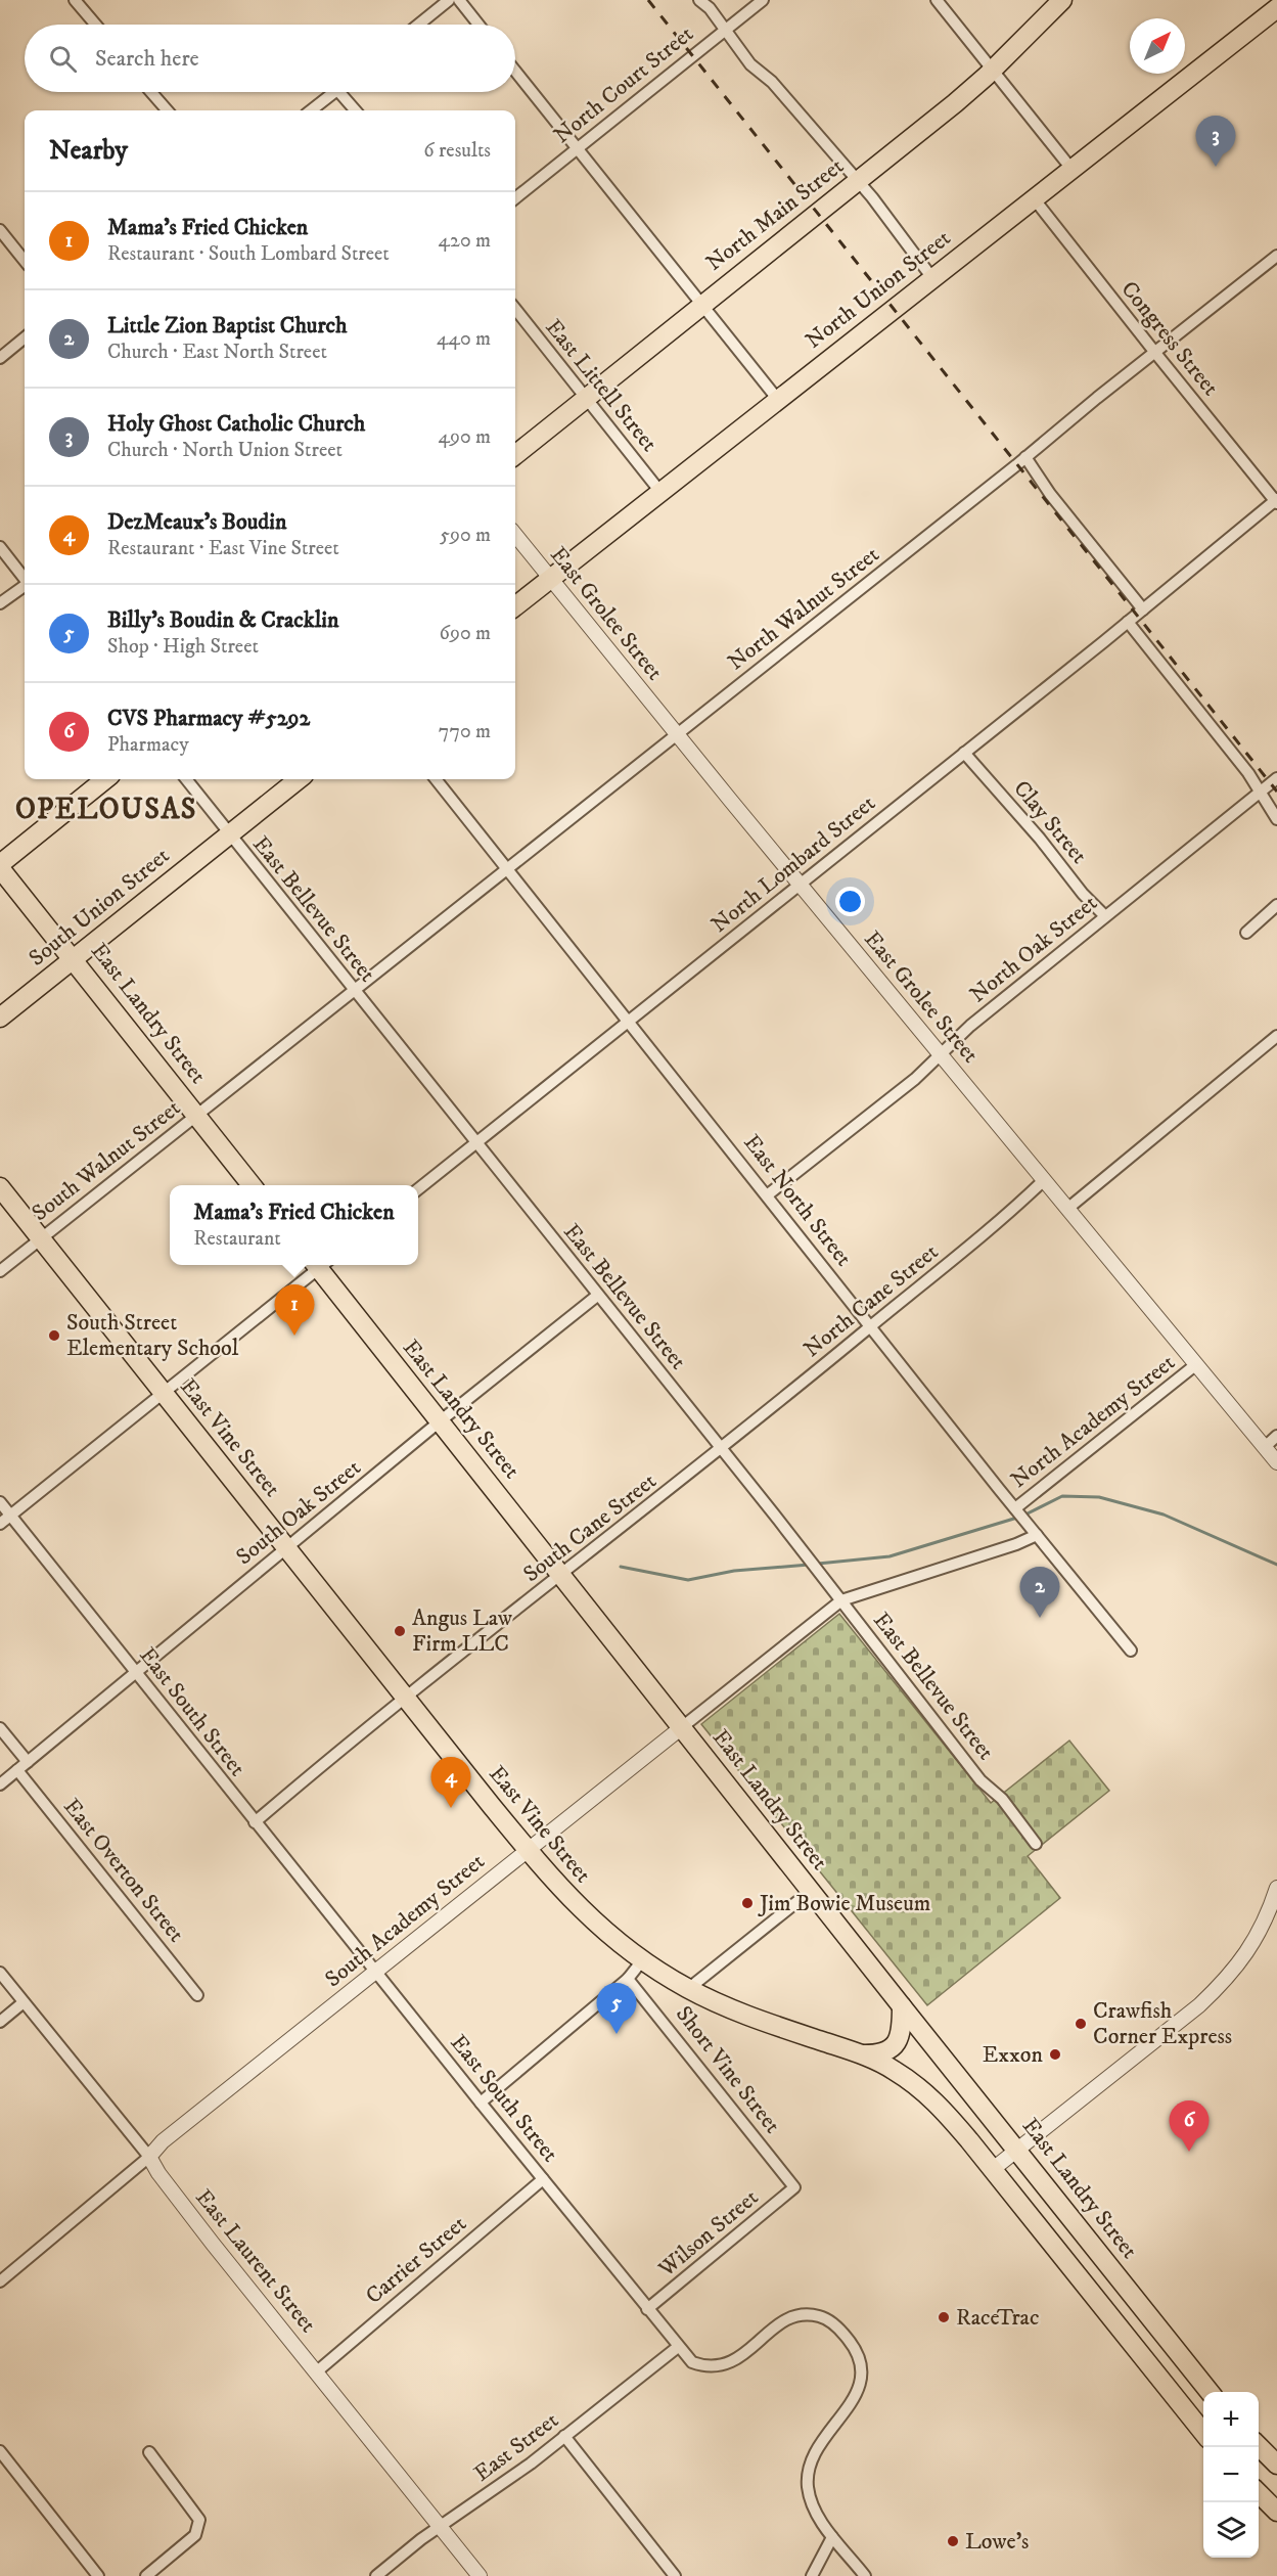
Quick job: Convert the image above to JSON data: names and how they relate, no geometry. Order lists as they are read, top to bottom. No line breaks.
{"streets":{"main road":["North Main Street","North Union Street","South Union Street","East Landry Street","East Vine Street"],"street":["North Court Street","Congress Street","East Littell Street","North Walnut Street","East Grolee Street","Clay Street","North Lombard Street","East Bellevue Street","North Oak Street","South Walnut Street","East North Street","North Cane Street","North Academy Street","South Oak Street","South Cane Street","East South Street","East Overton Street","South Academy Street","Short Vine Street","Wilson Street","Carrier Street","East Laurent Street","East Street"]},"crossings":[["North Main Street","East Littell Street"],["North Union Street","Congress Street"],["North Union Street","East Littell Street"],["North Union Street","East Grolee Street"],["Congress Street","North Walnut Street"],["Congress Street","North Lombard Street"],["North Walnut Street","East Grolee Street"],["North Walnut Street","East Bellevue Street"],["North Walnut Street","South Walnut Street"],["North Walnut Street","East North Street"],["East Grolee Street","North Lombard Street"],["East Grolee Street","North Oak Street"],["East Grolee Street","North Cane Street"],["East Grolee Street","North Academy Street"],["Clay Street","North Lombard Street"],["Clay Street","North Oak Street"],["North Lombard Street","East Bellevue Street"],["North Lombard Street","East North Street"],["South Union Street","East Bellevue Street"],["South Union Street","East Landry Street"],["East Bellevue Street","South Walnut Street"],["East Bellevue Street","North Cane Street"],["East Bellevue Street","South Oak Street"],["East Bellevue Street","South Cane Street"],["East Bellevue Street","South Academy Street"],["North Oak Street","East North Street"],["East Landry Street","South Walnut Street"],["East Landry Street","South Oak Street"],["East Landry Street","South Cane Street"],["East Landry Street","South Academy Street"],["South Walnut Street","East Vine Street"],["East North Street","North Cane Street"],["East North Street","North Academy Street"],["North Cane Street","South Cane Street"],["East Vine Street","South Oak Street"],["East Vine Street","South Cane Street"],["East Vine Street","South Academy Street"],["South Oak Street","East South Street"],["South Oak Street","East Overton Street"],["South Cane Street","East South Street"],["East South Street","South Academy Street"],["East South Street","Wilson Street"],["East South Street","Carrier Street"],["East South Street","East Street"],["South Academy Street","East Laurent Street"],["Short Vine Street","Wilson Street"],["Carrier Street","East Laurent Street"],["East Laurent Street","East Street"]],"districts":["OPELOUSAS"],"places":["South Street Elementary School","Angus Law Firm LLC","Jim Bowie Museum","Crawfish Corner Express","Exxon","RaceTrac","Lowe's"],"north":"top right","page":{"search":"Search here","heading":["Nearby","6 results"],"pins":["3","1","2","4","5","6"],"list":[{"mark":"1","name":"Mama's Fried Chicken","note":"Restaurant · South Lombard Street","value":"420 m"},{"mark":"2","name":"Little Zion Baptist Church","note":"Church · East North Street","value":"440 m"},{"mark":"3","name":"Holy Ghost Catholic Church","note":"Church · North Union Street","value":"490 m"},{"mark":"4","name":"DezMeaux's Boudin","note":"Restaurant · East Vine Street","value":"590 m"},{"mark":"5","name":"Billy's Boudin & Cracklin","note":"Shop · High Street","value":"690 m"},{"mark":"6","name":"CVS Pharmacy #5292","note":"Pharmacy","value":"770 m"}],"popup":["Mama's Fried Chicken","Restaurant"],"map_buttons":["+","−"]}}
